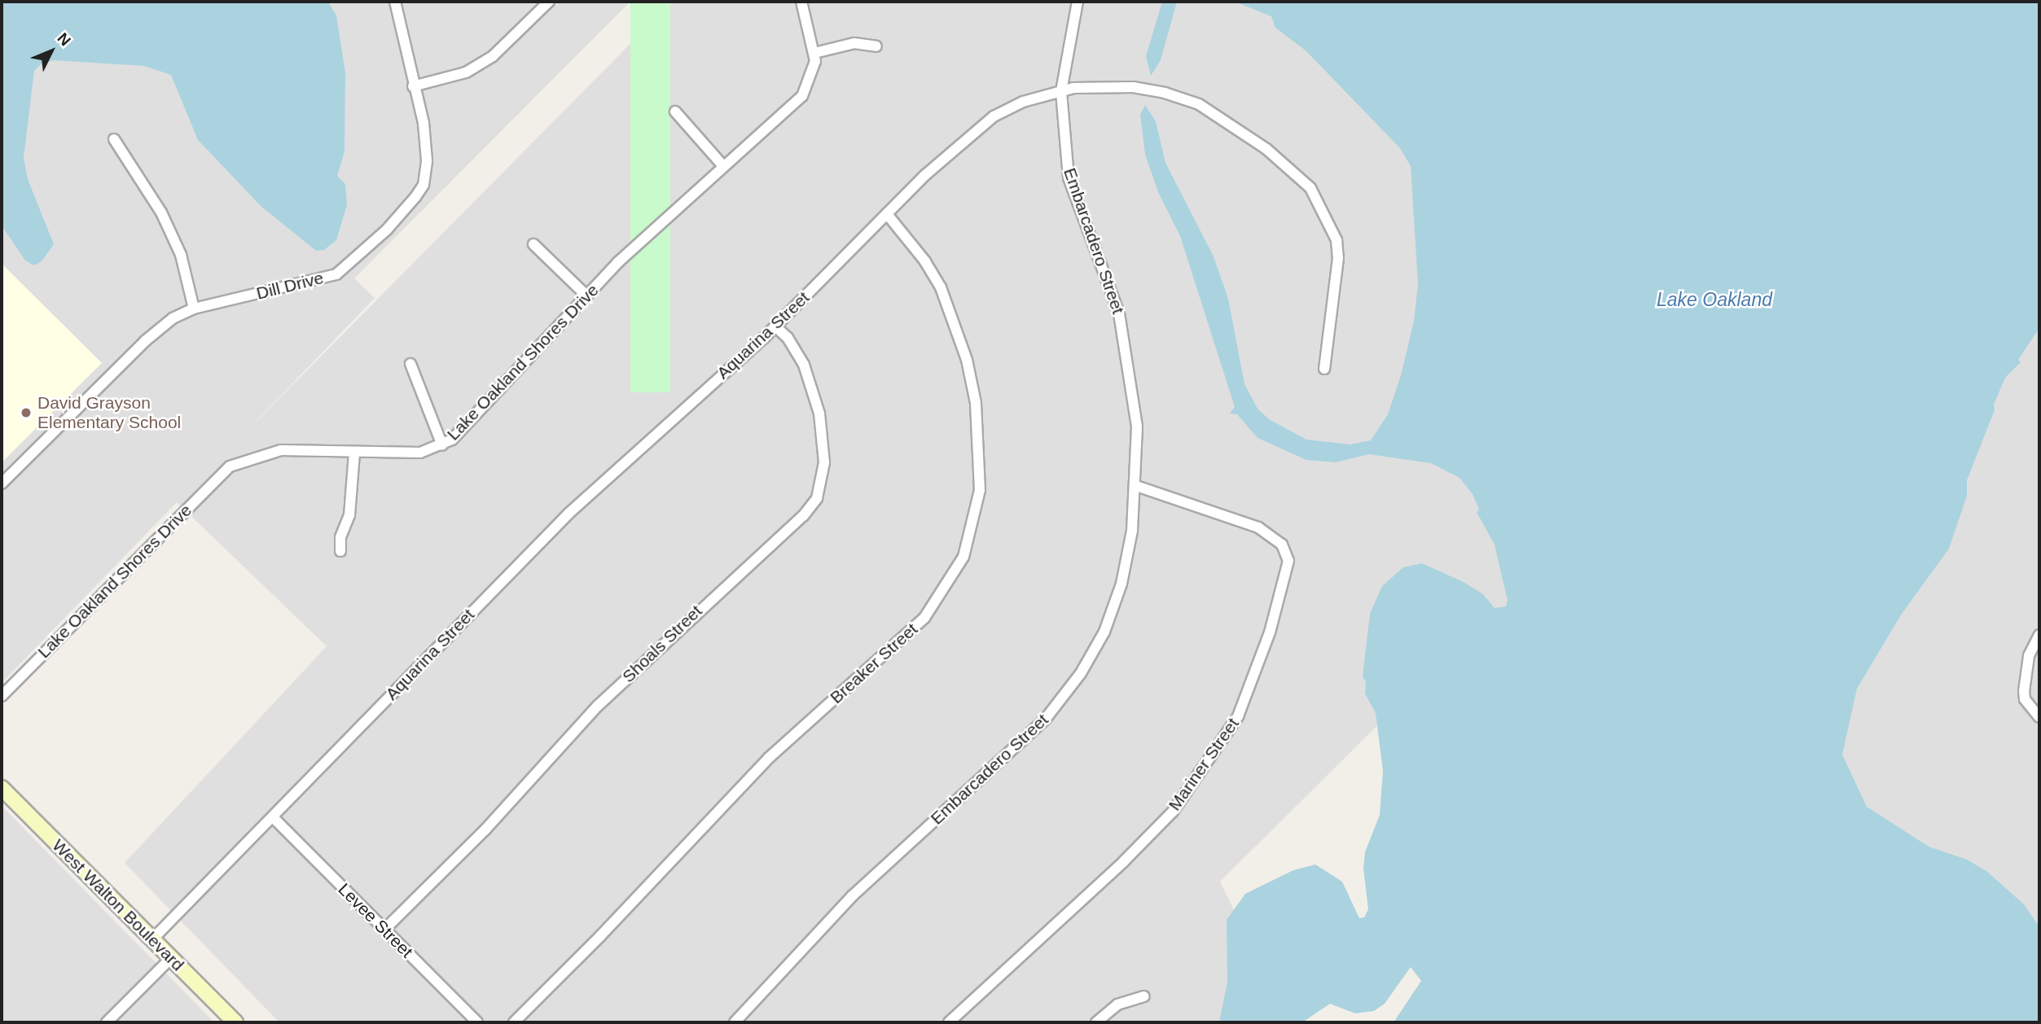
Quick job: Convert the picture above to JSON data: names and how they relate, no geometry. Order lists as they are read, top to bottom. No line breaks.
{"streets":{"main road":["West Walton Boulevard"],"street":["Embarcadero Street","Dill Drive","Aquarina Street","Lake Oakland Shores Drive","Shoals Street","Breaker Street","Mariner Street","Levee Street"]},"crossings":[["Embarcadero Street","Aquarina Street"],["Embarcadero Street","Mariner Street"],["Aquarina Street","Shoals Street"],["Aquarina Street","Breaker Street"],["Aquarina Street","West Walton Boulevard"],["Aquarina Street","Levee Street"],["Shoals Street","Levee Street"]],"water":["Lake Oakland"],"places":["David Grayson Elementary School"],"north":"top right"}
